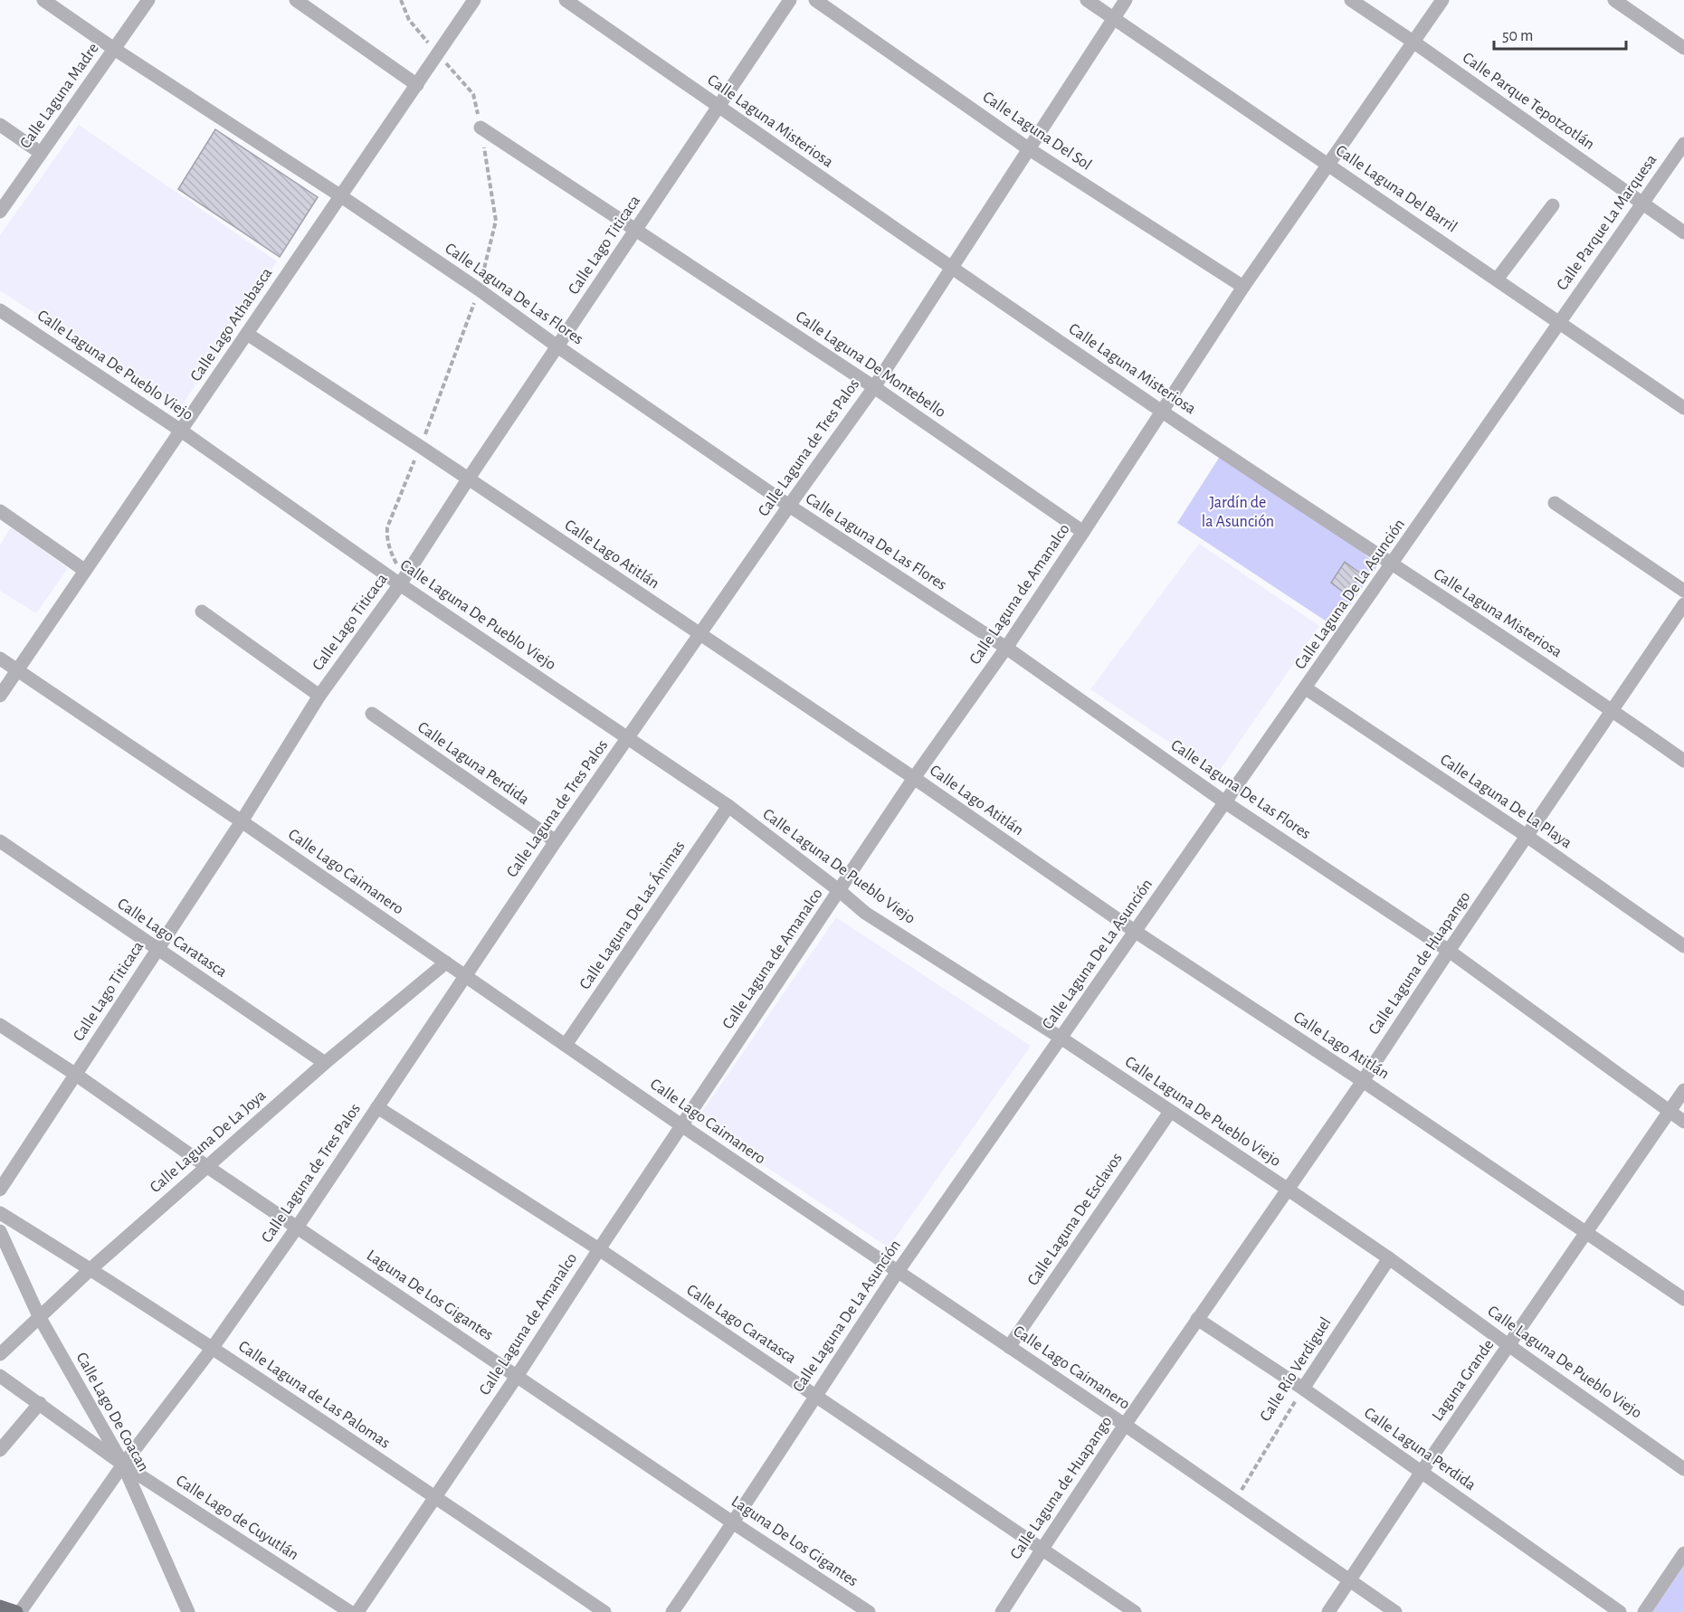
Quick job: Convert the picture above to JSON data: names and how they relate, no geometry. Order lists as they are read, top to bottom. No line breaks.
{"streets":{"street":["Calle Laguna Madre","Calle Parque Tepotzotlán","Calle Laguna Misteriosa","Calle Laguna Del Sol","Calle Laguna Del Barril","Calle Parque La Marquesa","Calle Lago Titicaca","Calle Laguna De Las Flores","Calle Lago Athabasca","Calle Laguna De Montebello","Calle Laguna De Pueblo Viejo","Calle Laguna de Tres Palos","Calle Lago Atitlán","Calle Laguna de Amanalco","Calle Laguna De La Asunción","Calle Laguna Perdida","Calle Laguna De La Playa","Calle Lago Caimanero","Calle Laguna De Las Ánimas","Calle Lago Caratasca","Calle Laguna de Huapango","Calle Laguna De La Joya","Calle Laguna De Esclavos","Laguna De Los Gigantes","Calle Río Verdiguel","Laguna Grande","Calle Laguna de Las Palomas","Calle Lago De Coacan","Calle Lago de Cuyutlán"]},"crossings":[["Calle Laguna Madre","Calle Laguna De Las Flores"],["Calle Parque Tepotzotlán","Calle Parque La Marquesa"],["Calle Parque Tepotzotlán","Calle Laguna de Amanalco"],["Calle Laguna Misteriosa","Calle Lago Titicaca"],["Calle Laguna Misteriosa","Calle Laguna de Tres Palos"],["Calle Laguna Misteriosa","Calle Laguna de Amanalco"],["Calle Laguna Misteriosa","Calle Laguna De La Asunción"],["Calle Laguna Misteriosa","Calle Laguna de Huapango"],["Calle Laguna Del Sol","Calle Laguna de Tres Palos"],["Calle Laguna Del Sol","Calle Laguna de Amanalco"],["Calle Laguna Del Barril","Calle Parque La Marquesa"],["Calle Laguna Del Barril","Calle Laguna de Tres Palos"],["Calle Laguna Del Barril","Calle Laguna de Amanalco"],["Calle Laguna Del Barril","Calle Laguna De La Asunción"],["Calle Parque La Marquesa","Calle Laguna De La Asunción"],["Calle Lago Titicaca","Calle Laguna De Las Flores"],["Calle Lago Titicaca","Calle Laguna De Montebello"],["Calle Lago Titicaca","Calle Laguna De Pueblo Viejo"],["Calle Lago Titicaca","Calle Lago Atitlán"],["Calle Lago Titicaca","Calle Lago Caimanero"],["Calle Lago Titicaca","Calle Lago Caratasca"],["Calle Lago Titicaca","Laguna De Los Gigantes"],["Calle Laguna De Las Flores","Calle Lago Athabasca"],["Calle Laguna De Las Flores","Calle Laguna de Tres Palos"],["Calle Laguna De Las Flores","Calle Laguna de Amanalco"],["Calle Laguna De Las Flores","Calle Laguna De La Asunción"],["Calle Laguna De Las Flores","Calle Laguna de Huapango"],["Calle Laguna De Las Flores","Laguna Grande"],["Calle Lago Athabasca","Calle Laguna De Pueblo Viejo"],["Calle Lago Athabasca","Calle Lago Atitlán"],["Calle Lago Athabasca","Calle Lago Caimanero"],["Calle Laguna De Montebello","Calle Laguna de Tres Palos"],["Calle Laguna De Montebello","Calle Laguna de Amanalco"],["Calle Laguna De Pueblo Viejo","Calle Laguna de Tres Palos"],["Calle Laguna De Pueblo Viejo","Calle Laguna de Amanalco"],["Calle Laguna De Pueblo Viejo","Calle Laguna De La Asunción"],["Calle Laguna De Pueblo Viejo","Calle Laguna De Las Ánimas"],["Calle Laguna De Pueblo Viejo","Calle Laguna de Huapango"],["Calle Laguna De Pueblo Viejo","Calle Laguna De Esclavos"],["Calle Laguna De Pueblo Viejo","Calle Río Verdiguel"],["Calle Laguna De Pueblo Viejo","Laguna Grande"],["Calle Laguna de Tres Palos","Calle Lago Atitlán"],["Calle Laguna de Tres Palos","Calle Laguna Perdida"],["Calle Laguna de Tres Palos","Calle Lago Caimanero"],["Calle Laguna de Tres Palos","Calle Lago Caratasca"],["Calle Laguna de Tres Palos","Laguna De Los Gigantes"],["Calle Laguna de Tres Palos","Calle Laguna de Las Palomas"],["Calle Laguna de Tres Palos","Calle Lago De Coacan"],["Calle Laguna de Tres Palos","Calle Lago de Cuyutlán"],["Calle Lago Atitlán","Calle Laguna de Amanalco"],["Calle Lago Atitlán","Calle Laguna De La Asunción"],["Calle Lago Atitlán","Calle Laguna de Huapango"],["Calle Lago Atitlán","Laguna Grande"],["Calle Laguna de Amanalco","Calle Lago Caimanero"],["Calle Laguna de Amanalco","Calle Lago Caratasca"],["Calle Laguna de Amanalco","Laguna De Los Gigantes"],["Calle Laguna de Amanalco","Calle Laguna de Las Palomas"],["Calle Laguna De La Asunción","Calle Laguna De La Playa"],["Calle Laguna De La Asunción","Calle Lago Caimanero"],["Calle Laguna De La Asunción","Calle Lago Caratasca"],["Calle Laguna De La Asunción","Laguna De Los Gigantes"],["Calle Laguna Perdida","Calle Laguna de Huapango"],["Calle Laguna Perdida","Calle Río Verdiguel"],["Calle Laguna Perdida","Laguna Grande"],["Calle Laguna De La Playa","Calle Laguna de Huapango"],["Calle Lago Caimanero","Calle Laguna De Las Ánimas"],["Calle Lago Caimanero","Calle Laguna de Huapango"],["Calle Lago Caimanero","Calle Laguna De La Joya"],["Calle Lago Caimanero","Calle Laguna De Esclavos"],["Calle Lago Caimanero","Calle Río Verdiguel"],["Calle Lago Caimanero","Laguna Grande"],["Calle Lago Caratasca","Calle Laguna de Huapango"],["Calle Lago Caratasca","Calle Laguna De La Joya"],["Calle Laguna De La Joya","Laguna De Los Gigantes"],["Calle Laguna De La Joya","Calle Laguna de Las Palomas"],["Calle Laguna De La Joya","Calle Lago De Coacan"],["Calle Lago De Coacan","Calle Lago de Cuyutlán"]],"parks":["Jardín de la Asunción"],"scale_bar":"50 m"}
